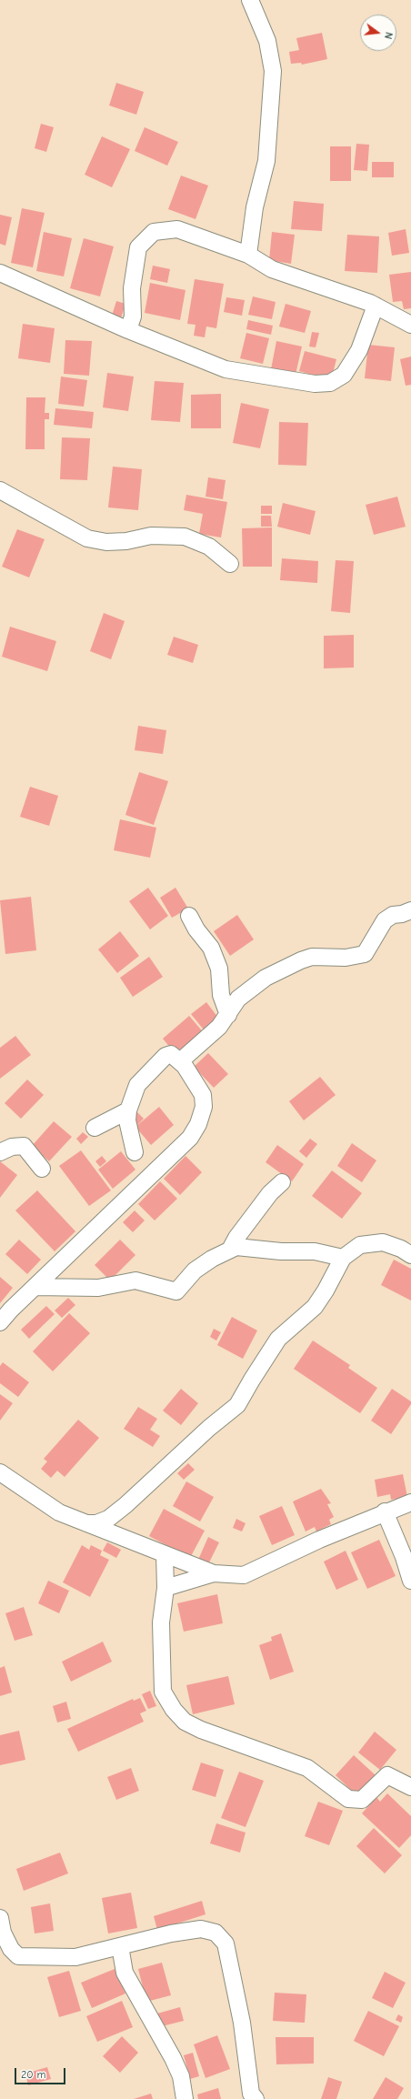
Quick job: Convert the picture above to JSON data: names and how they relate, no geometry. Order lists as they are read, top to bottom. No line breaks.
{"scale_bar":"20 m","north":"right"}
